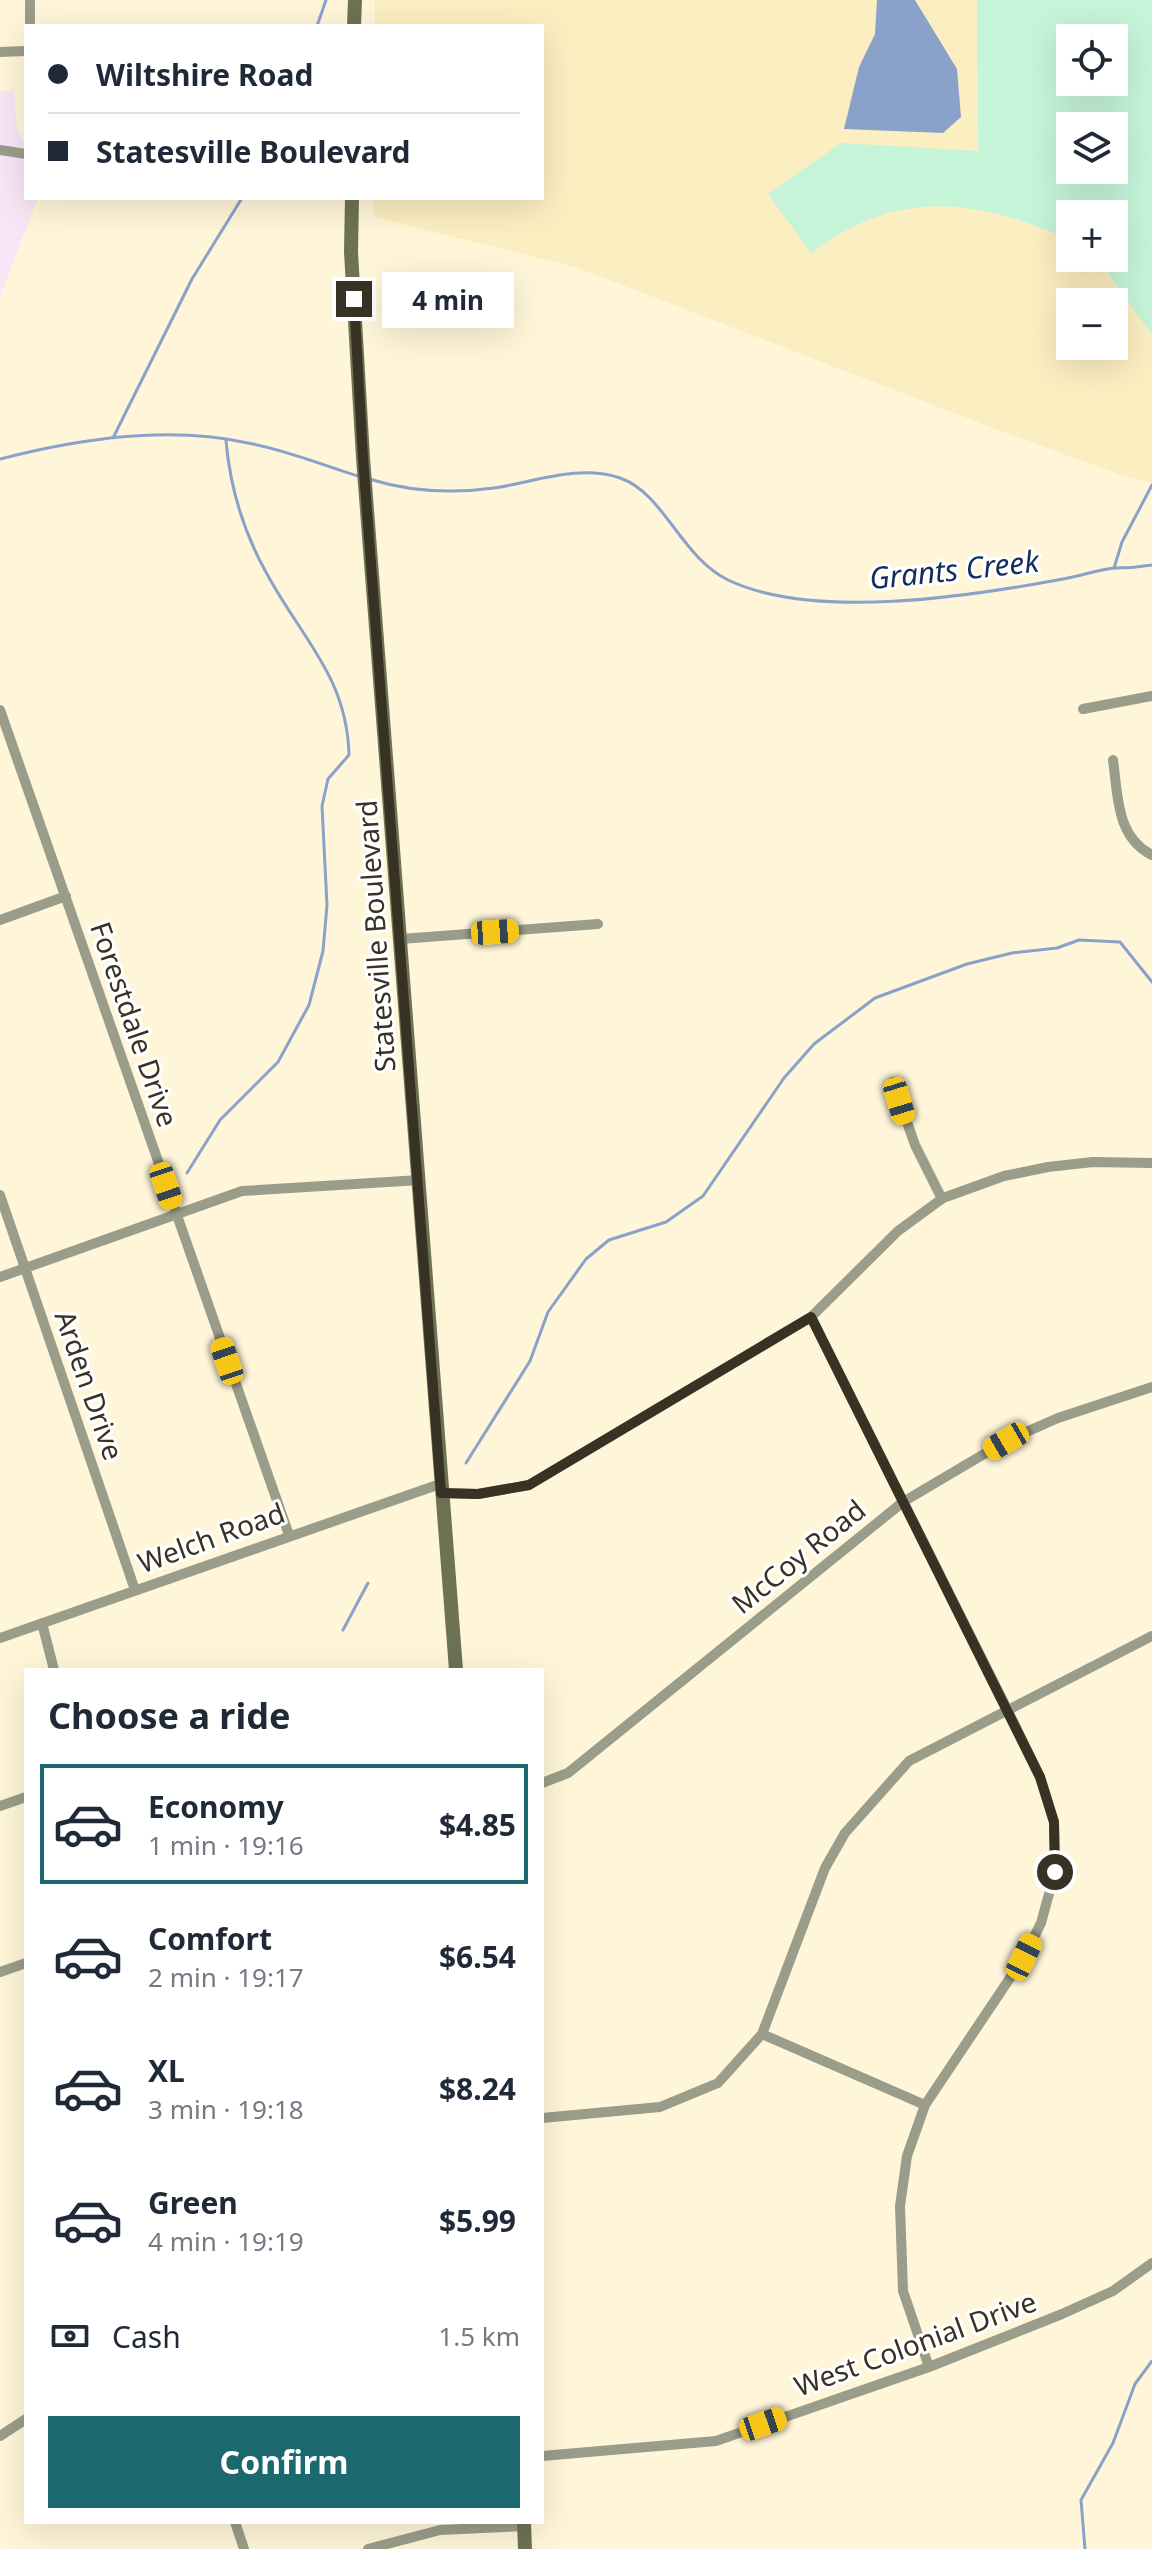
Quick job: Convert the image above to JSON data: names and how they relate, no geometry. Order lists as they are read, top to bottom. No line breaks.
{"streets":{"main road":["Statesville Boulevard"],"street":["Forestdale Drive","Arden Drive","Welch Road","McCoy Road","West Colonial Drive"]},"crossings":[["Statesville Boulevard","Welch Road"],["Forestdale Drive","Welch Road"],["Arden Drive","Welch Road"]],"water":["Grants Creek"],"page":{"map_buttons":["+","−"],"banner":["Wiltshire Road","Statesville Boulevard"],"bubble":"4 min","heading":"Choose a ride","list":[{"name":"Economy","note":"1 min · 19:16","value":"$4.85"},{"name":"Comfort","note":"2 min · 19:17","value":"$6.54"},{"name":"XL","note":"3 min · 19:18","value":"$8.24"},{"name":"Green","note":"4 min · 19:19","value":"$5.99"}],"pay":["Cash","1.5 km"],"buttons":"Confirm"}}
